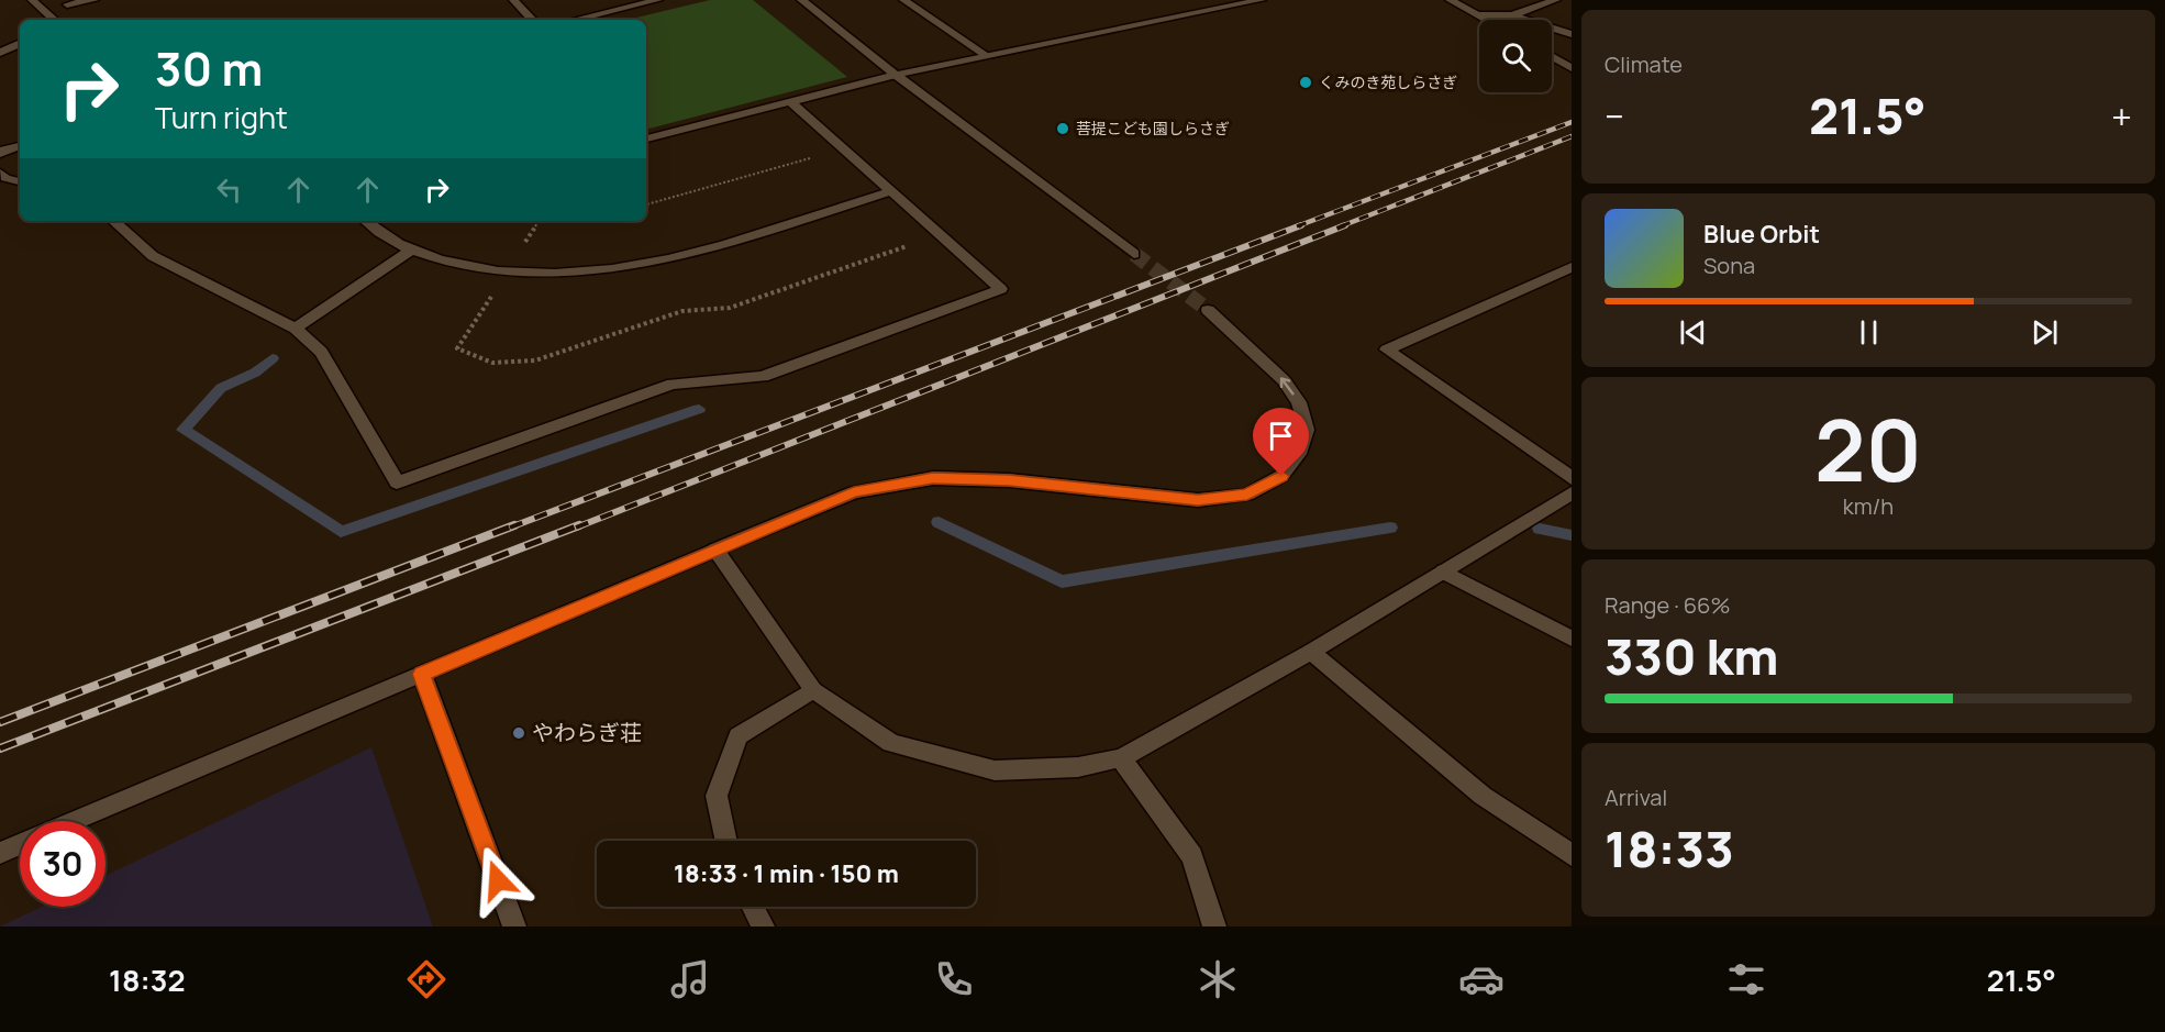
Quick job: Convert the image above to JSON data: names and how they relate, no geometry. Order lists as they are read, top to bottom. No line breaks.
{"places":["くみのき苑しらさぎ","菩提こども園しらさぎ","やわらぎ荘"],"page":{"tile":["Climate",["20","km/h"],["Range · 66%","330 km"],["Arrival","18:33"]],"turn":["30 m","Turn right"],"heat":["−","21.5°","+"],"song":["Blue Orbit","Sona"],"limit":"30","trip":"18:33 · 1 min · 150 m","tabs":["18:32","21.5°"]}}
